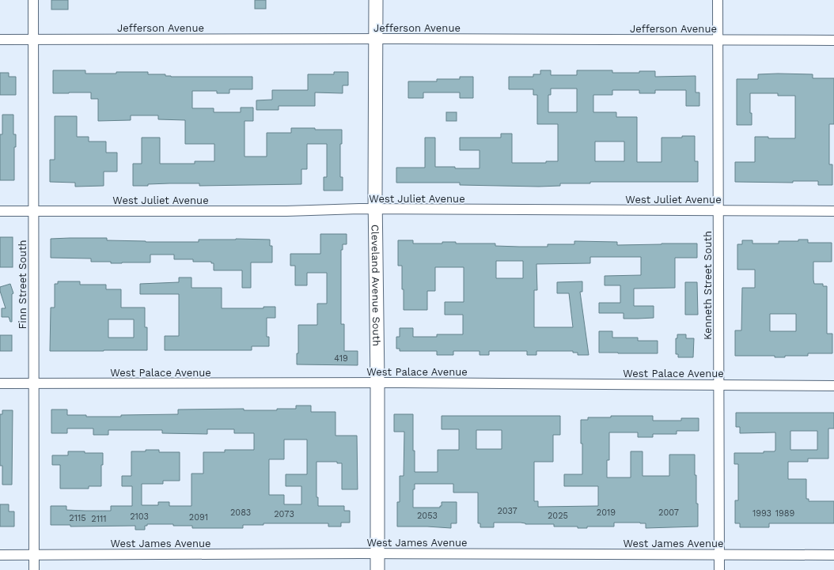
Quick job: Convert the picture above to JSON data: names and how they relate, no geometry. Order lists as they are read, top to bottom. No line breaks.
{"streets":{"street":["Jefferson Avenue","West Juliet Avenue","Finn Street South","Cleveland Avenue South","Kenneth Street South","West Palace Avenue","West James Avenue"]},"crossings":[["Jefferson Avenue","Finn Street South"],["Jefferson Avenue","Cleveland Avenue South"],["Jefferson Avenue","Kenneth Street South"],["West Juliet Avenue","Finn Street South"],["West Juliet Avenue","Cleveland Avenue South"],["West Juliet Avenue","Kenneth Street South"],["Finn Street South","West Palace Avenue"],["Finn Street South","West James Avenue"],["Cleveland Avenue South","West Palace Avenue"],["Cleveland Avenue South","West James Avenue"],["Kenneth Street South","West Palace Avenue"],["Kenneth Street South","West James Avenue"]],"house_numbers":["419","2037","2083","2019","2007","1993","1989","2073","2053","2025","2103","2091","2115","2111"]}
